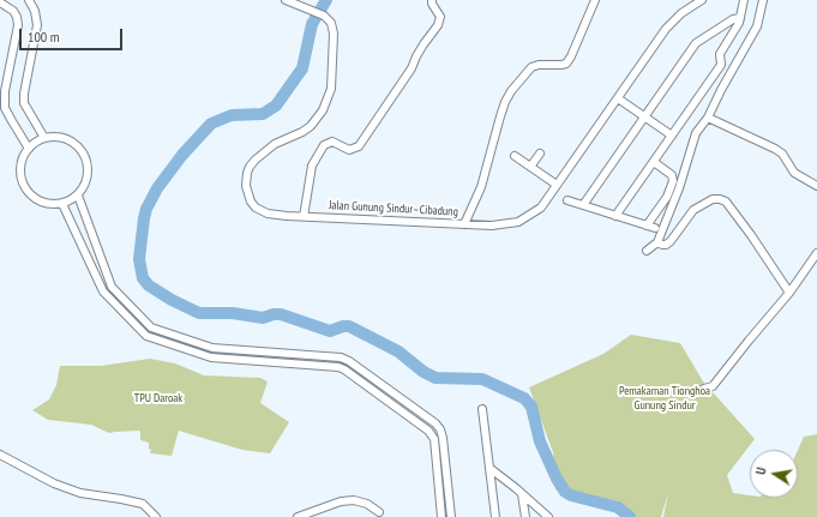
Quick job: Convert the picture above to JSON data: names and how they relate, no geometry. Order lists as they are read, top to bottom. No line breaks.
{"streets":{"street":["Jalan Gunung Sindur–Cibadung"]},"parks":["Pemakaman Tionghoa Gunung Sindur","TPU Daroak"],"scale_bar":"100 m","north":"left"}
